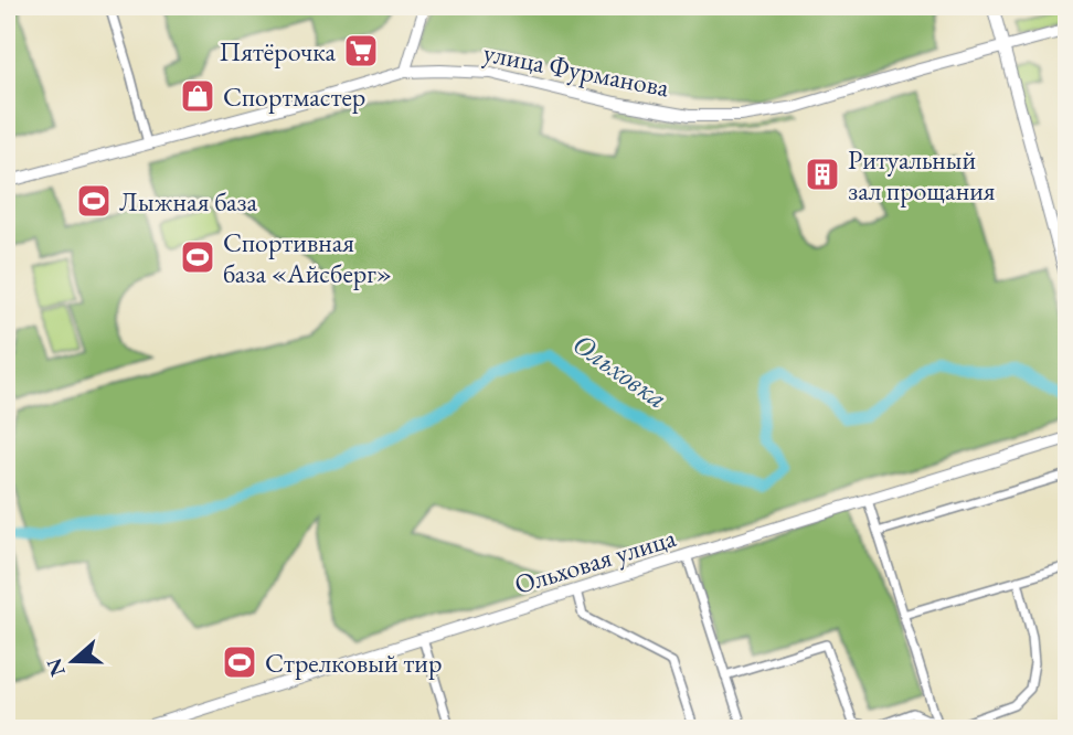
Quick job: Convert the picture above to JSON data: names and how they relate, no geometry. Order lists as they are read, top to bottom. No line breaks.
{"streets":{"main road":["улица Фурманова","Ольховая улица"]},"water":["Ольховка"],"places":{"supermarket":["Пятёрочка"],"shop":["Спортмастер"],"building":["Ритуальный зал прощания"],"sports":["Лыжная база","Спортивная база «Айсберг»","Стрелковый тир"]},"north":"left"}
